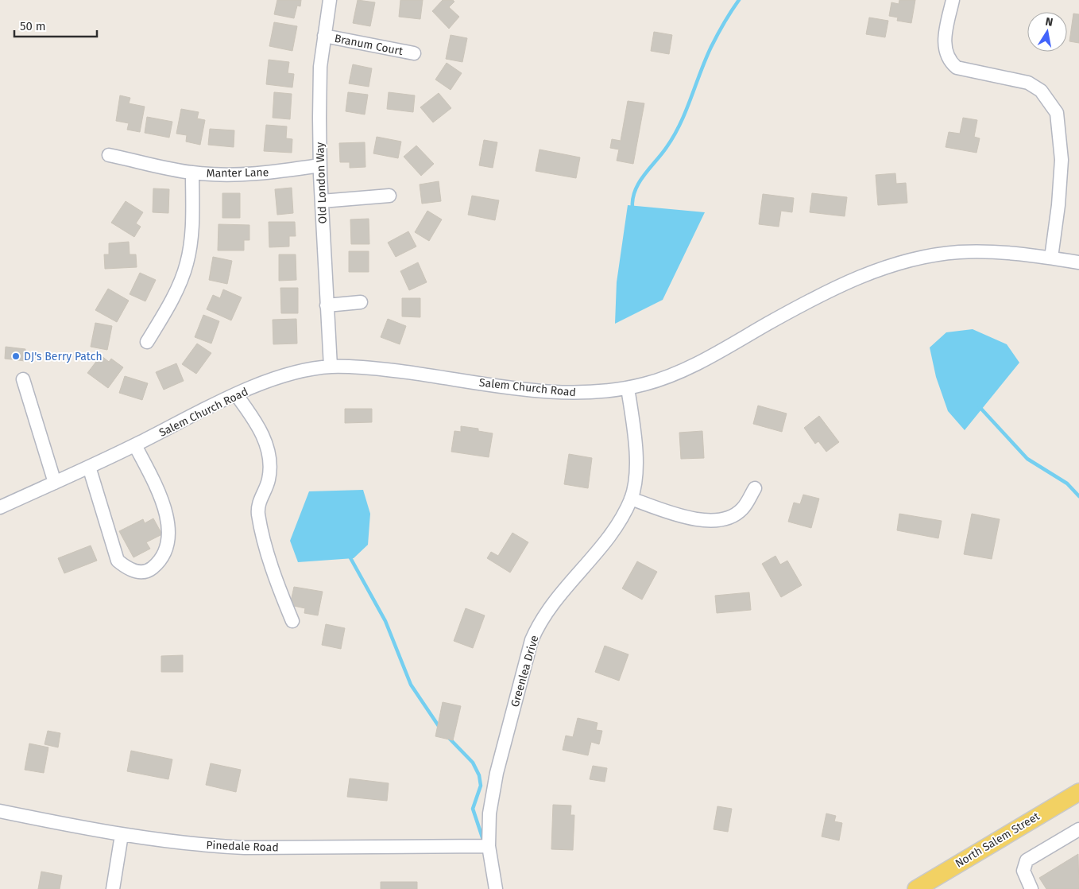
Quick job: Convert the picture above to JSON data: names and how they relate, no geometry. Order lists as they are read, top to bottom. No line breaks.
{"streets":{"main road":["North Salem Street"],"street":["Branum Court","Manter Lane","Old London Way","Salem Church Road","Greenlea Drive","Pinedale Road"]},"crossings":[["Branum Court","Old London Way"],["Manter Lane","Old London Way"],["Old London Way","Salem Church Road"],["Salem Church Road","Greenlea Drive"],["Greenlea Drive","Pinedale Road"]],"places":["DJ's Berry Patch"],"scale_bar":"50 m","north":"top"}
